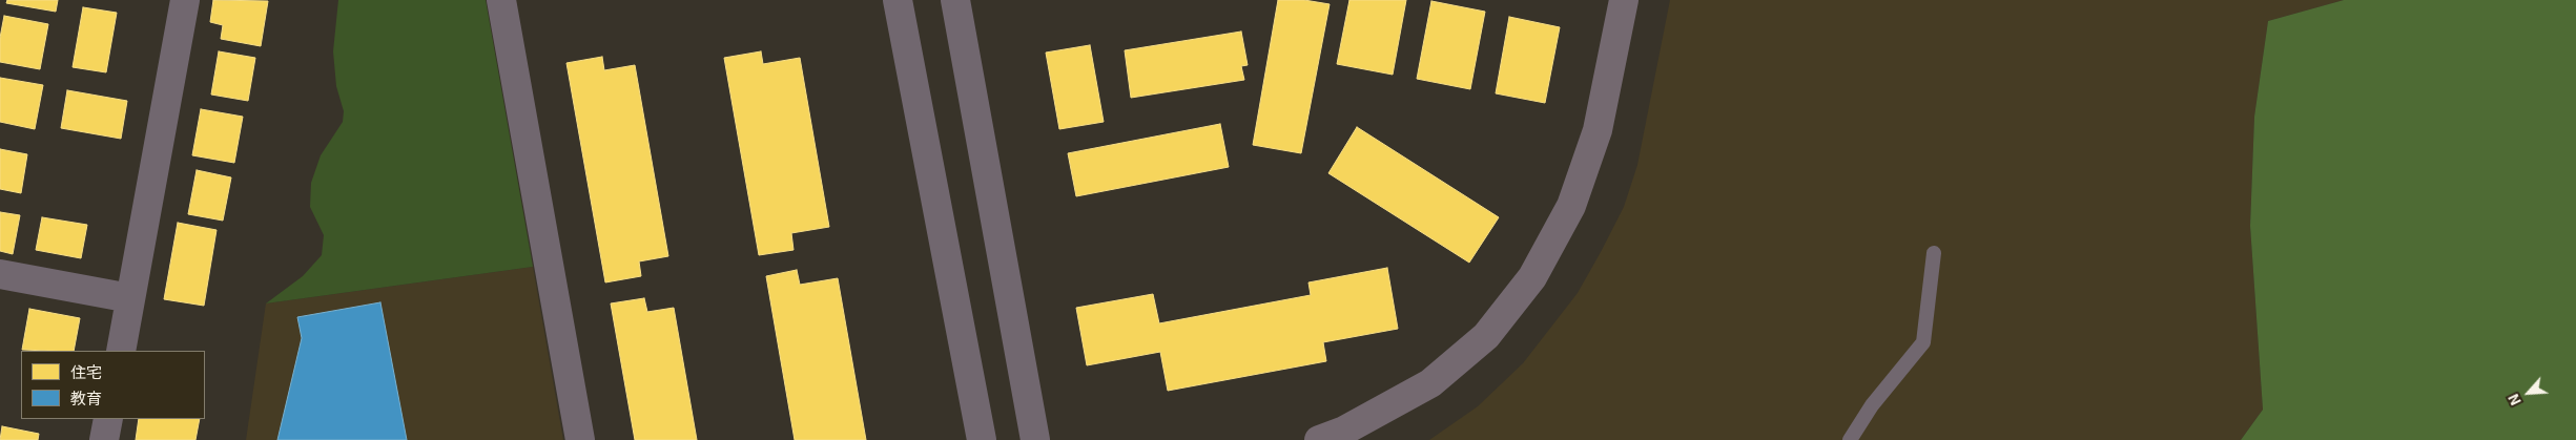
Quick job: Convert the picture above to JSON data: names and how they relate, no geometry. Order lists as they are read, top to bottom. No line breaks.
{"legend":["住宅","教育"],"north":"bottom left"}
